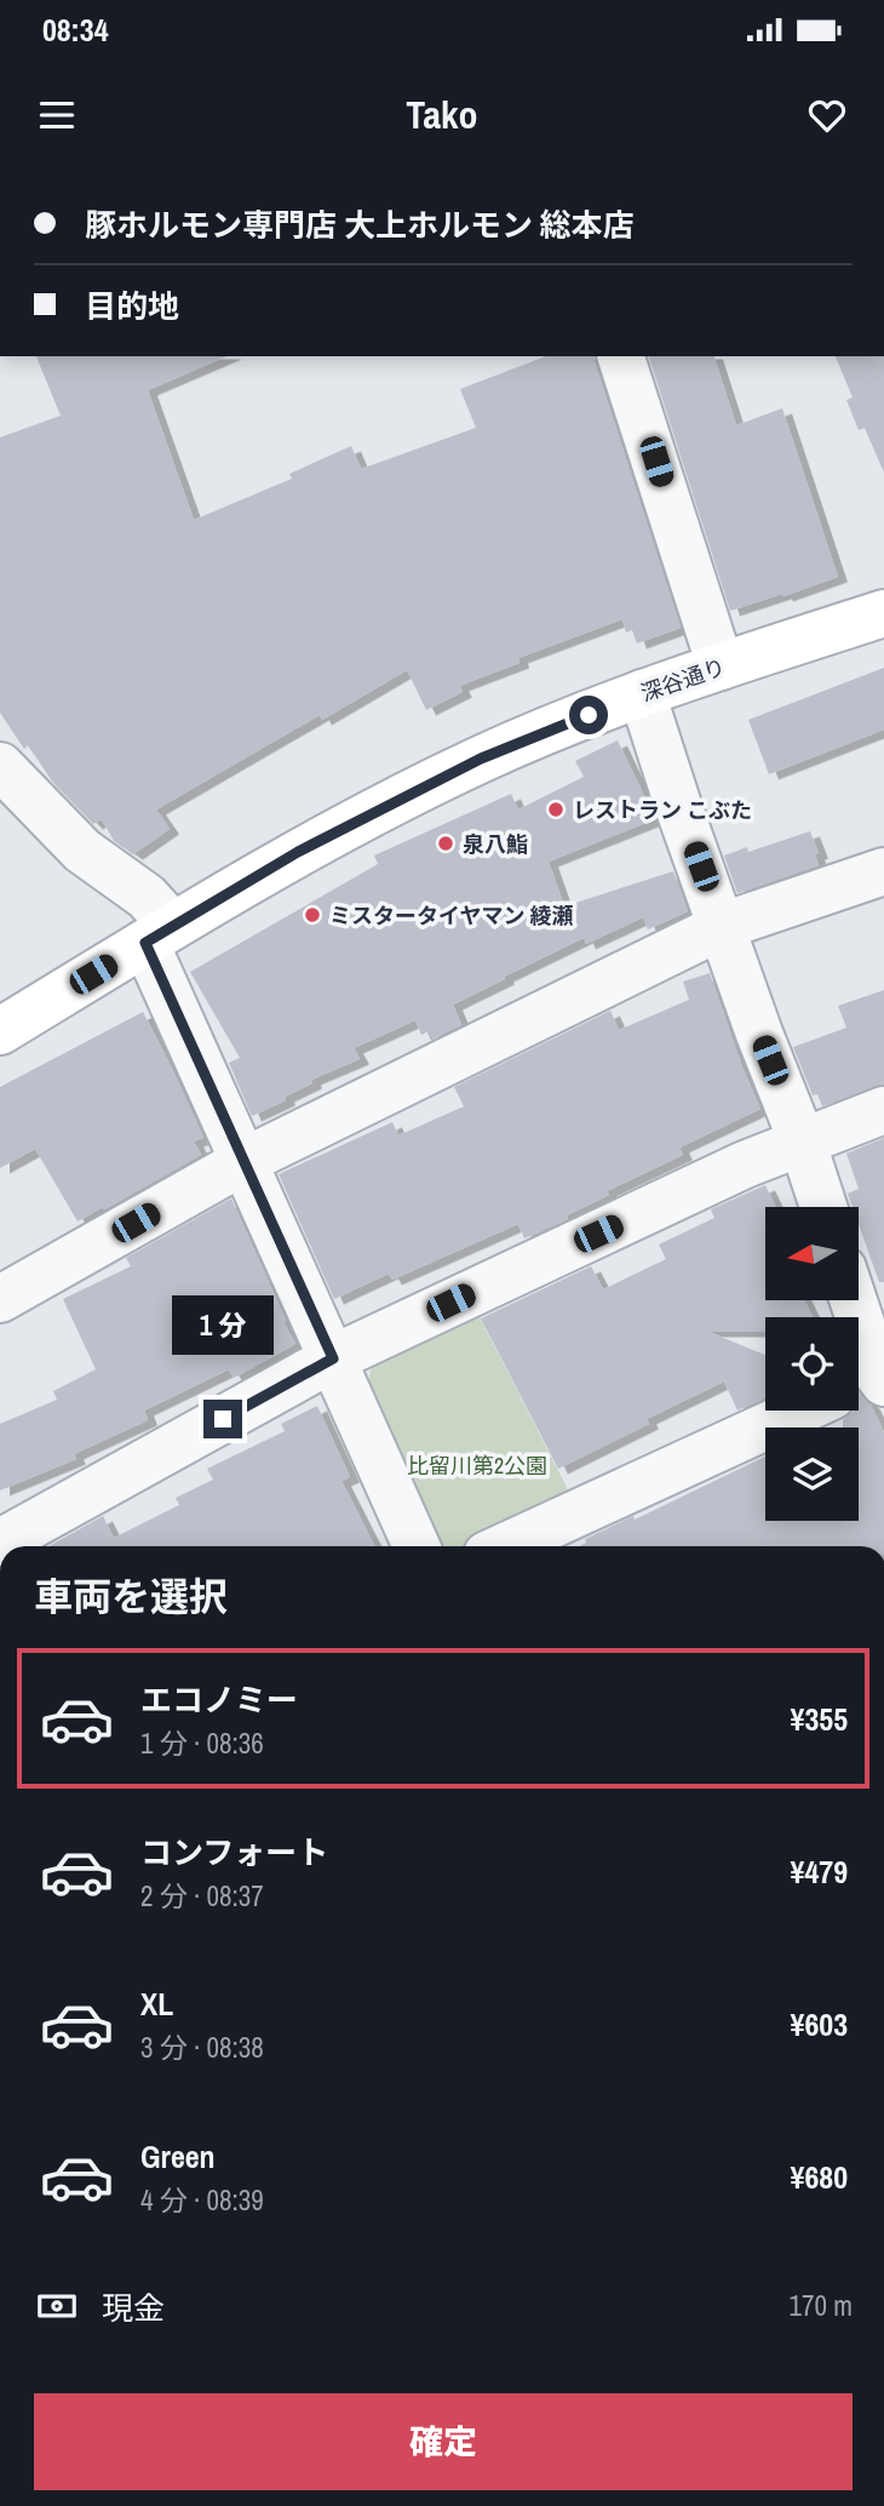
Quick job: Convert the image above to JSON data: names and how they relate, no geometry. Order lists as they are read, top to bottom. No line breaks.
{"streets":{"main road":["深谷通り"]},"parks":["比留川第2公園"],"places":["レストラン こぶた","泉八鮨","ミスタータイヤマン 綾瀬"],"north":"left","page":{"status":"08:34","header":"Tako","banner":["豚ホルモン専門店 大上ホルモン 総本店","目的地"],"bubble":"1 分","heading":"車両を選択","list":[{"name":"エコノミー","note":"1 分 · 08:36","value":"¥355"},{"name":"コンフォート","note":"2 分 · 08:37","value":"¥479"},{"name":"XL","note":"3 分 · 08:38","value":"¥603"},{"name":"Green","note":"4 分 · 08:39","value":"¥680"}],"pay":["現金","170 m"],"buttons":"確定"}}
